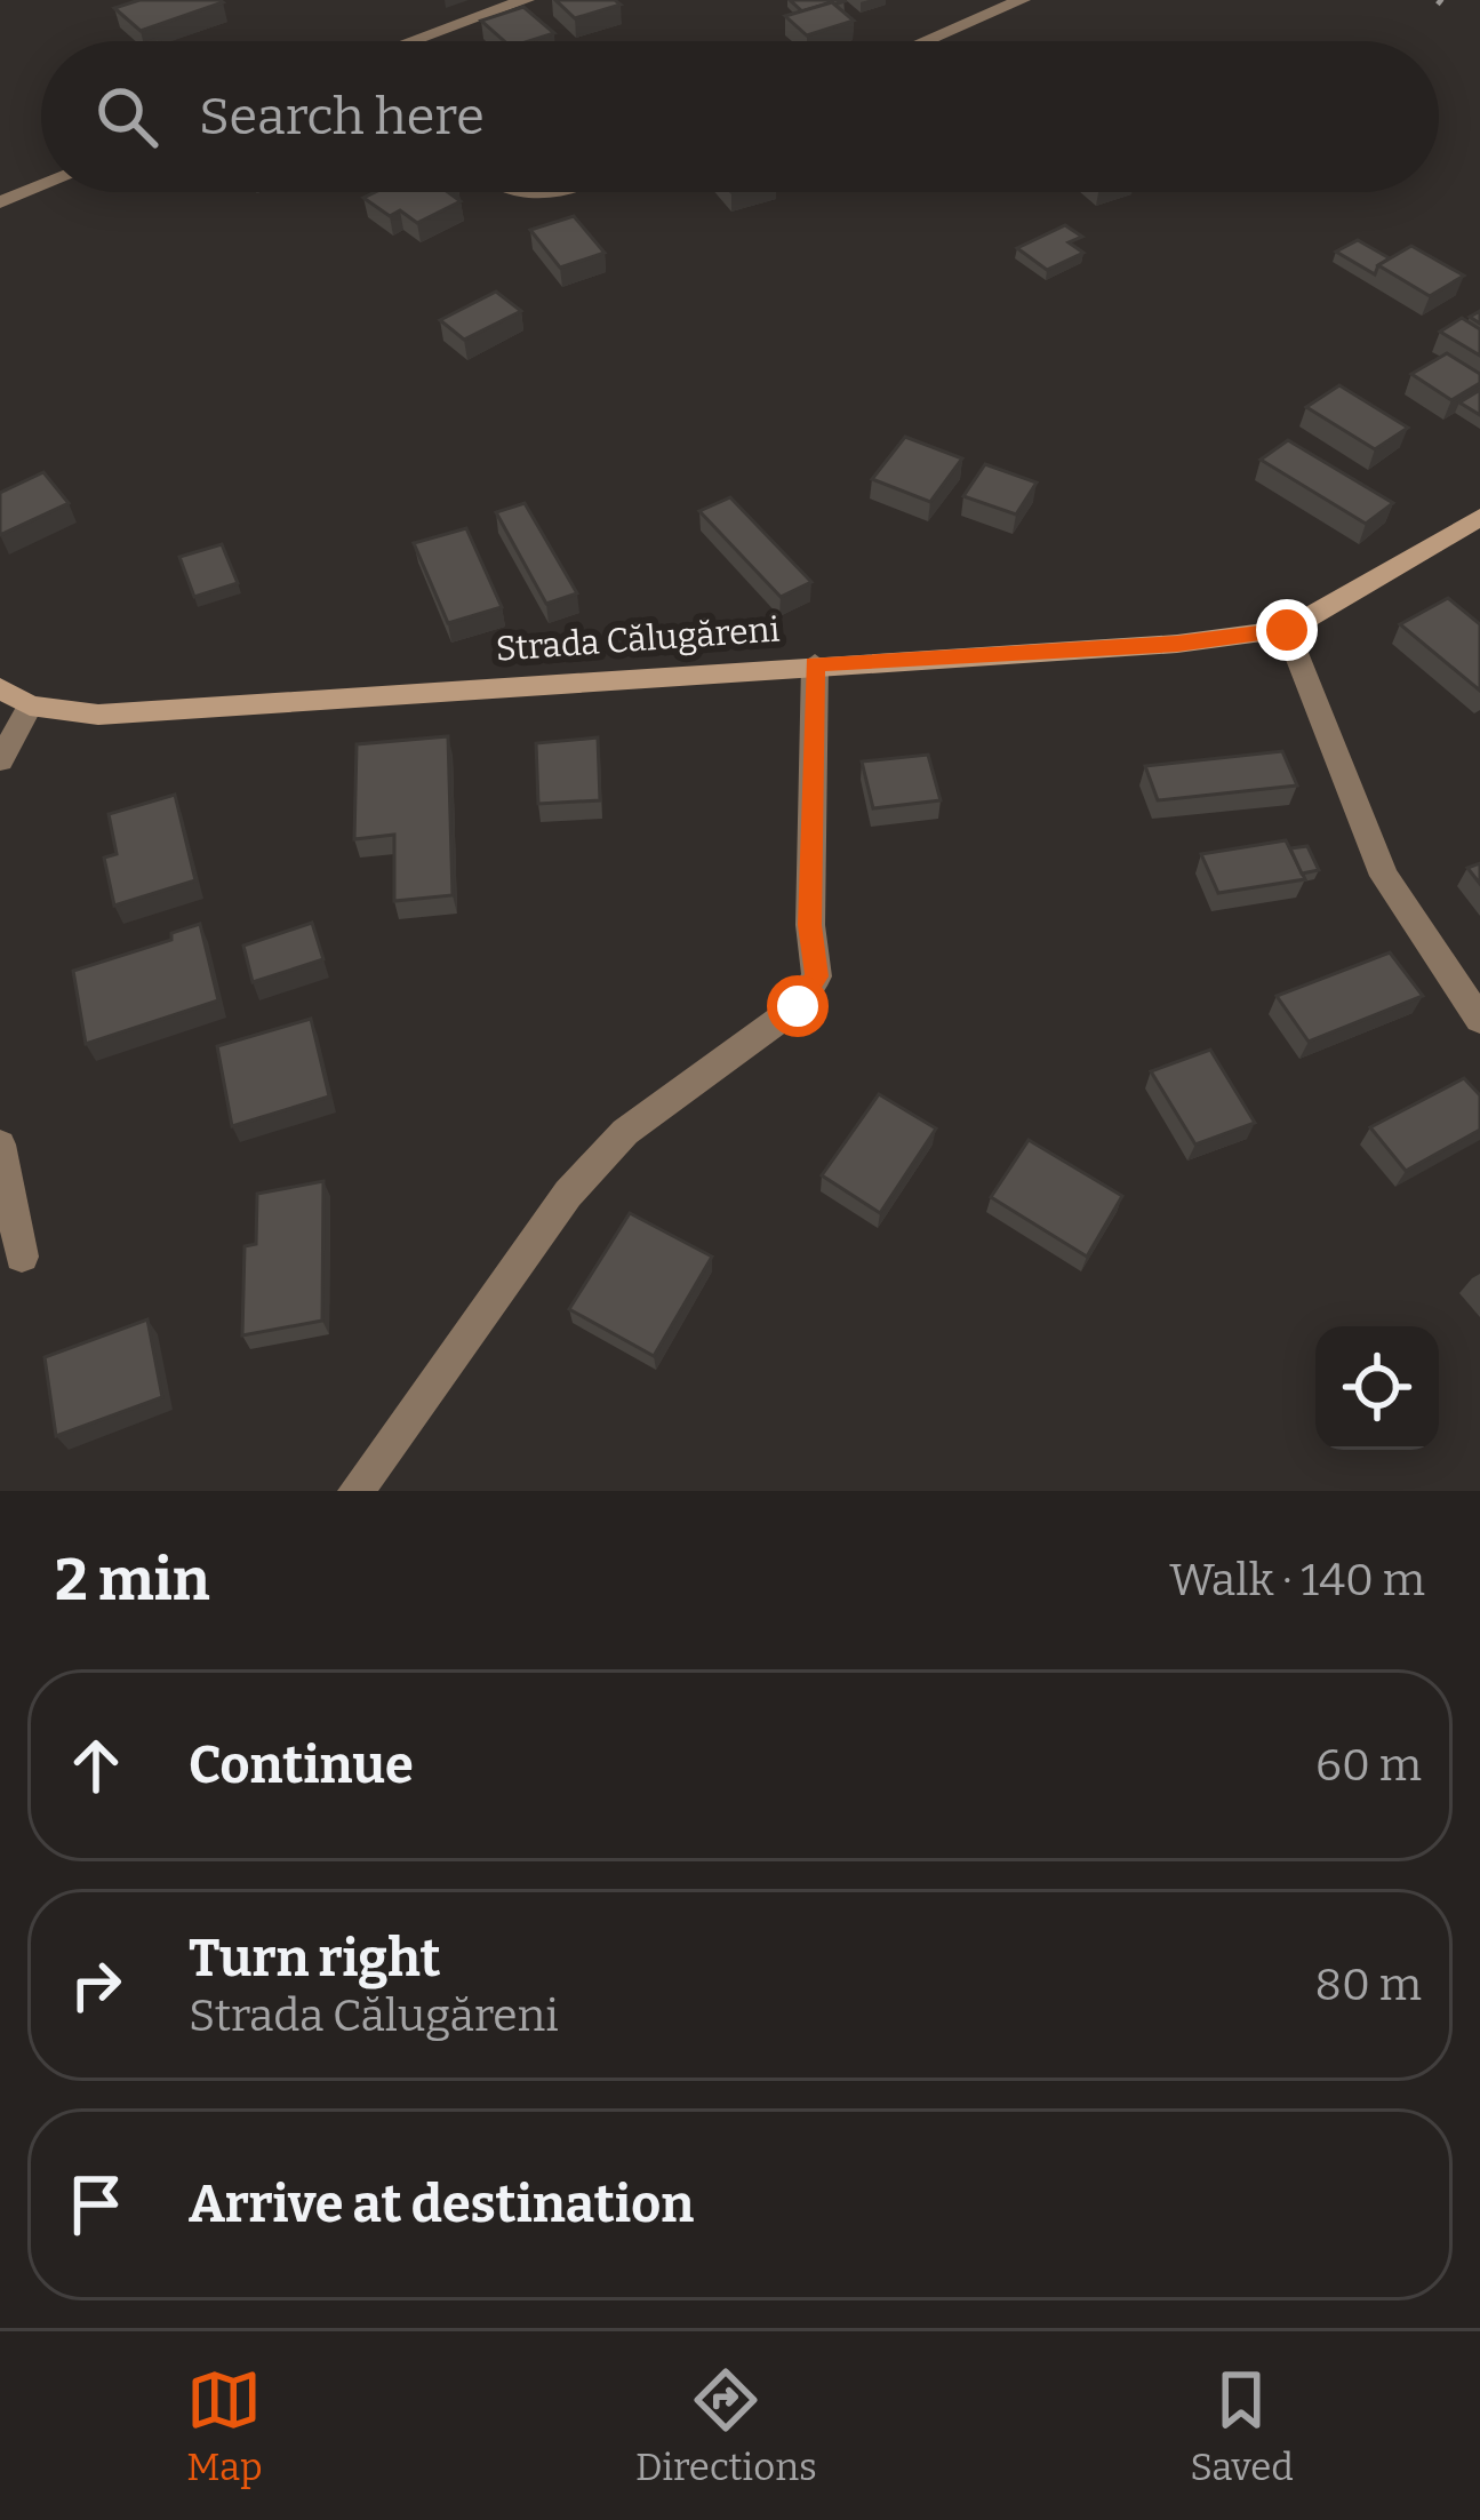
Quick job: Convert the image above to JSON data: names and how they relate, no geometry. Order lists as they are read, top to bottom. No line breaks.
{"streets":{"street":["Strada Călugăreni"]},"page":{"search":"Search here","heading":["2 min","Walk · 140 m"],"list":[["Continue","60 m"],["Turn right","Strada Călugăreni","80 m"],"Arrive at destination"],"nav":["Map","Directions","Saved"]}}
